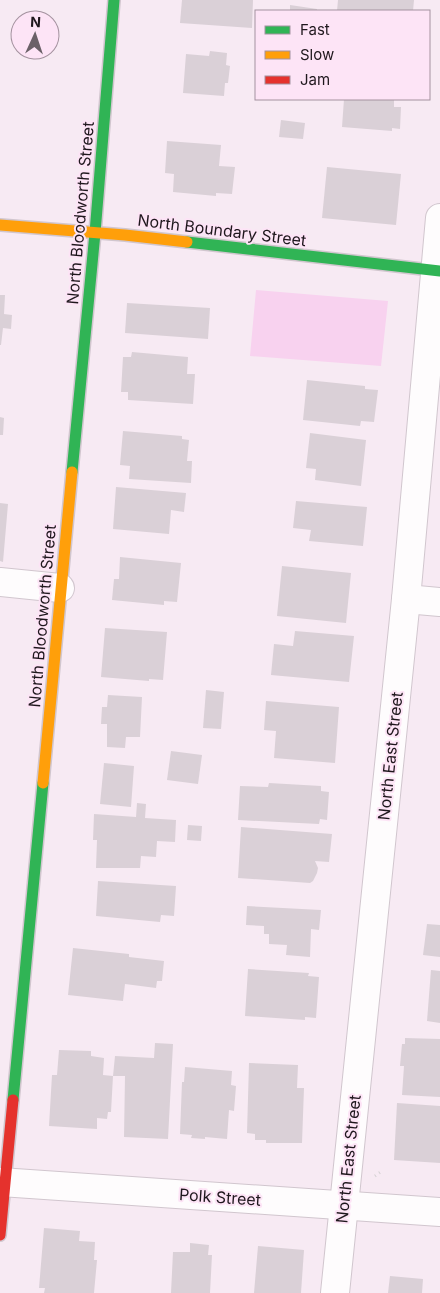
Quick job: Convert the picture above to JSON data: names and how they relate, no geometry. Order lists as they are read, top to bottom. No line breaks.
{"streets":{"street":["North Bloodworth Street","North Boundary Street","North East Street","Polk Street"]},"crossings":[["North Bloodworth Street","North Boundary Street"],["North Bloodworth Street","Polk Street"],["North Boundary Street","North East Street"],["North East Street","Polk Street"]],"legend":["Fast","Slow","Jam"],"north":"top"}
